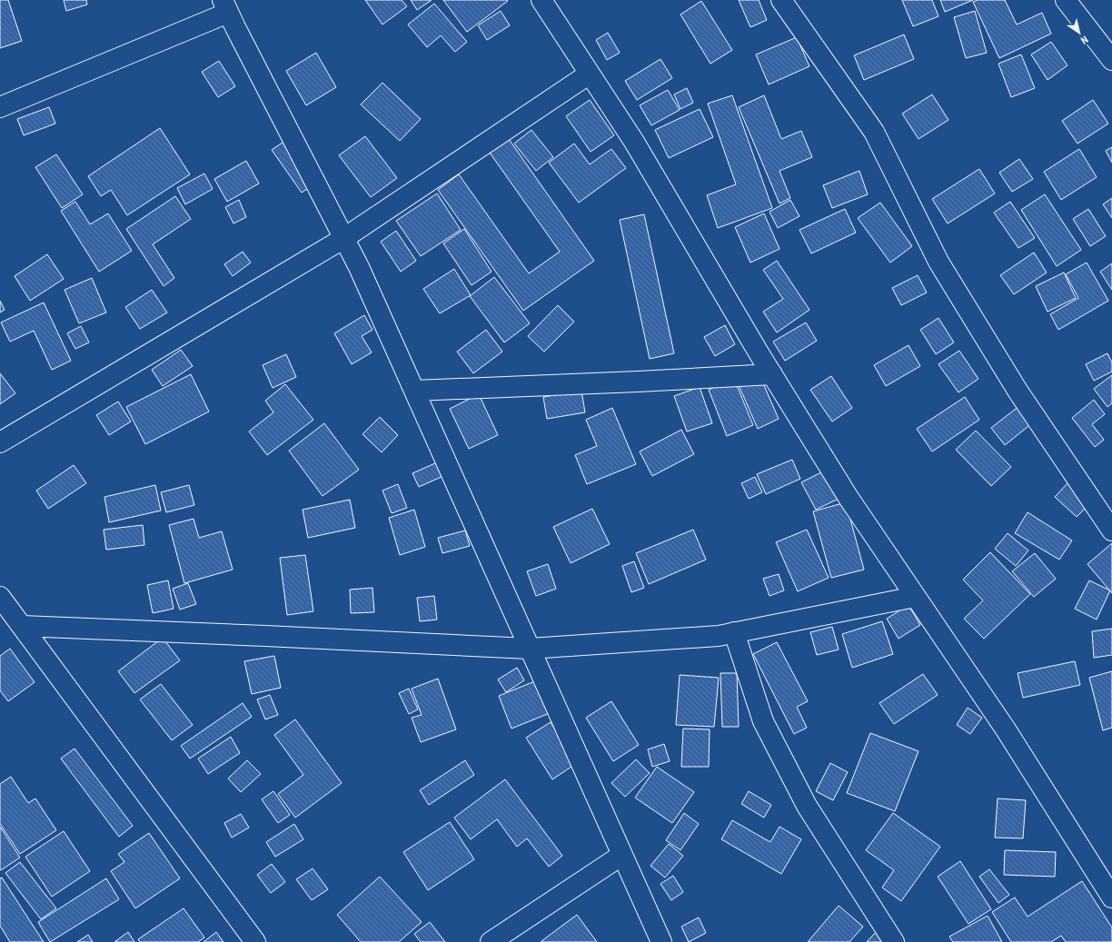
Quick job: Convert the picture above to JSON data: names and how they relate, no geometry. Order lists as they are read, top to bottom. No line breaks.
{"north":"bottom right"}
